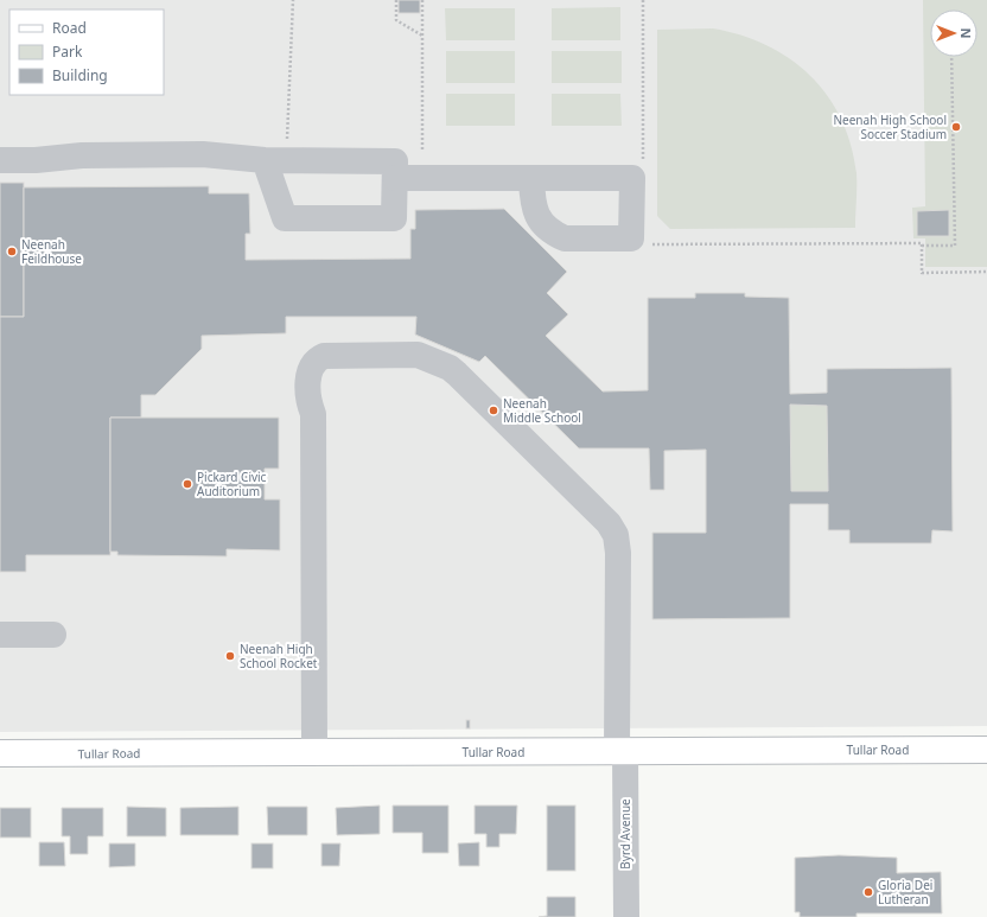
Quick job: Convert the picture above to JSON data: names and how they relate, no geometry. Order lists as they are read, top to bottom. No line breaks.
{"streets":{"main road":["Tullar Road"],"street":["Byrd Avenue"]},"crossings":[["Tullar Road","Byrd Avenue"]],"places":["Neenah High School Soccer Stadium","Neenah Feildhouse","Neenah Middle School","Pickard Civic Auditorium","Neenah High School Rocket","Gloria Dei Lutheran"],"legend":["Road","Park","Building"],"north":"right"}
